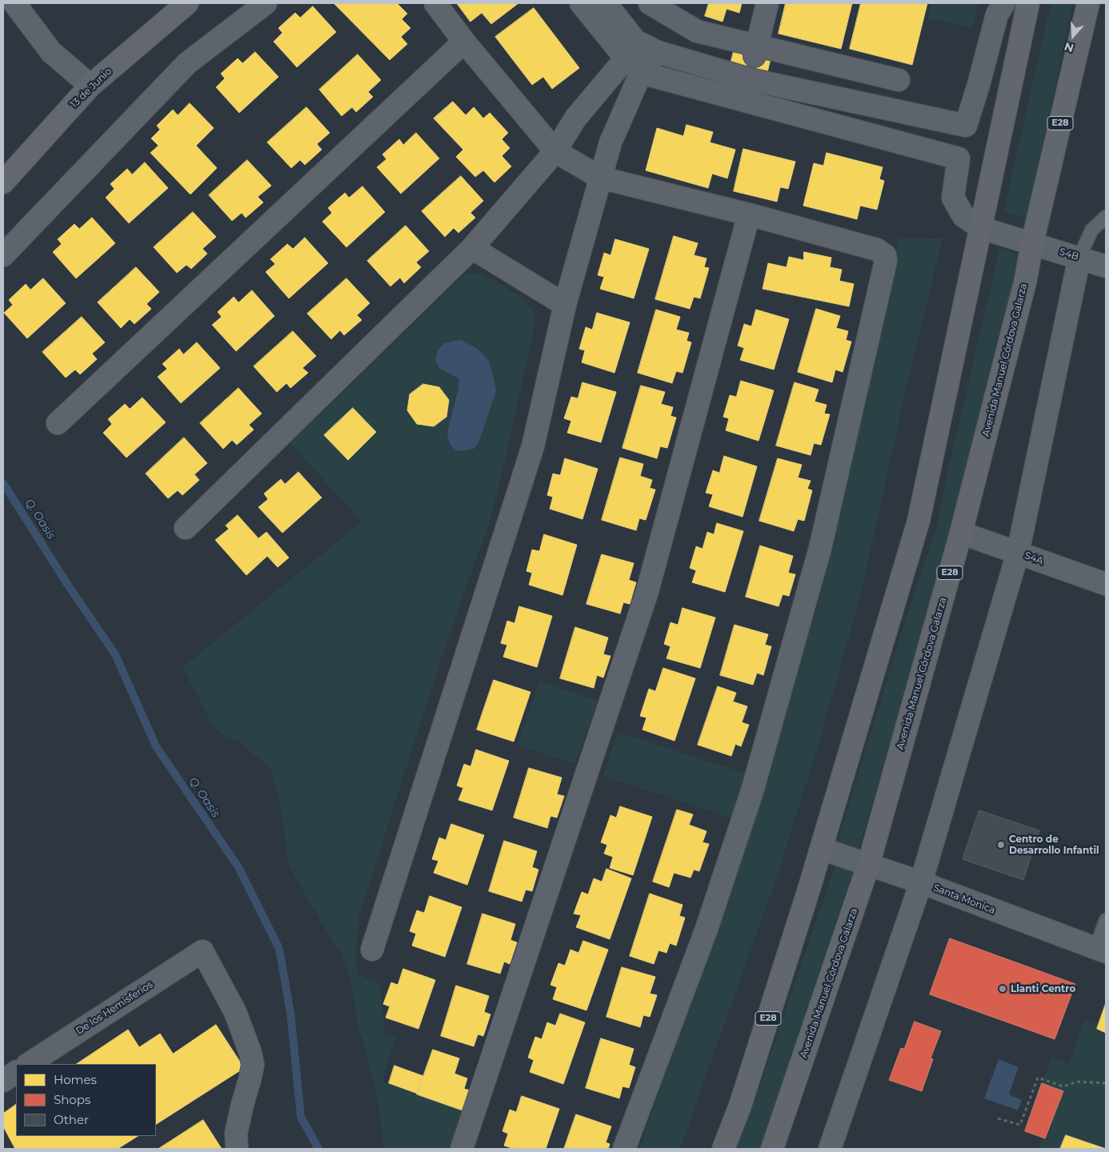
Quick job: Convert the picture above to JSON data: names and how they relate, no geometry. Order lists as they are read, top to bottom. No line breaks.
{"streets":{"main road":["13 de Junio","E28","Avenida Manuel Córdova Galarza"],"street":["S4B","S4A","Santa Monica","De los Hemisferios"]},"crossings":[["E28","S4B"],["E28","Santa Monica"],["S4B","Avenida Manuel Córdova Galarza"],["Avenida Manuel Córdova Galarza","S4A"],["Avenida Manuel Córdova Galarza","Santa Monica"]],"water":["Q. Oasis"],"places":["Centro de Desarrollo Infantil","Llanti Centro"],"legend":["Homes","Shops","Other"],"north":"bottom"}
